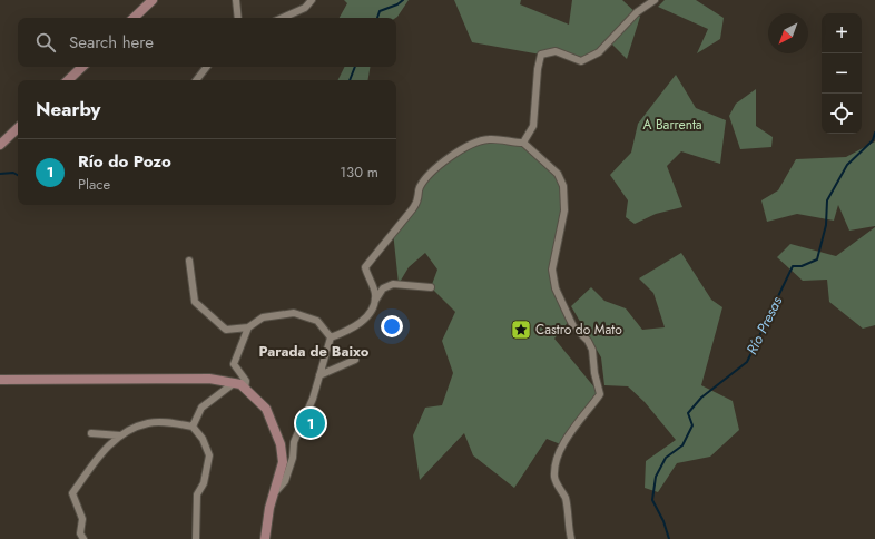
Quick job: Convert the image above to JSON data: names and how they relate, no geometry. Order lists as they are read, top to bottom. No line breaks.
{"districts":["Parada de Baixo"],"water":["Río Presas"],"parks":["A Barrenta"],"places":{"place":["Castro do Mato"]},"north":"bottom left","page":{"map_buttons":["+","−"],"search":"Search here","heading":"Nearby","list":[{"mark":"1","name":"Río do Pozo","note":"Place","value":"130 m"}],"pins":"1"}}
